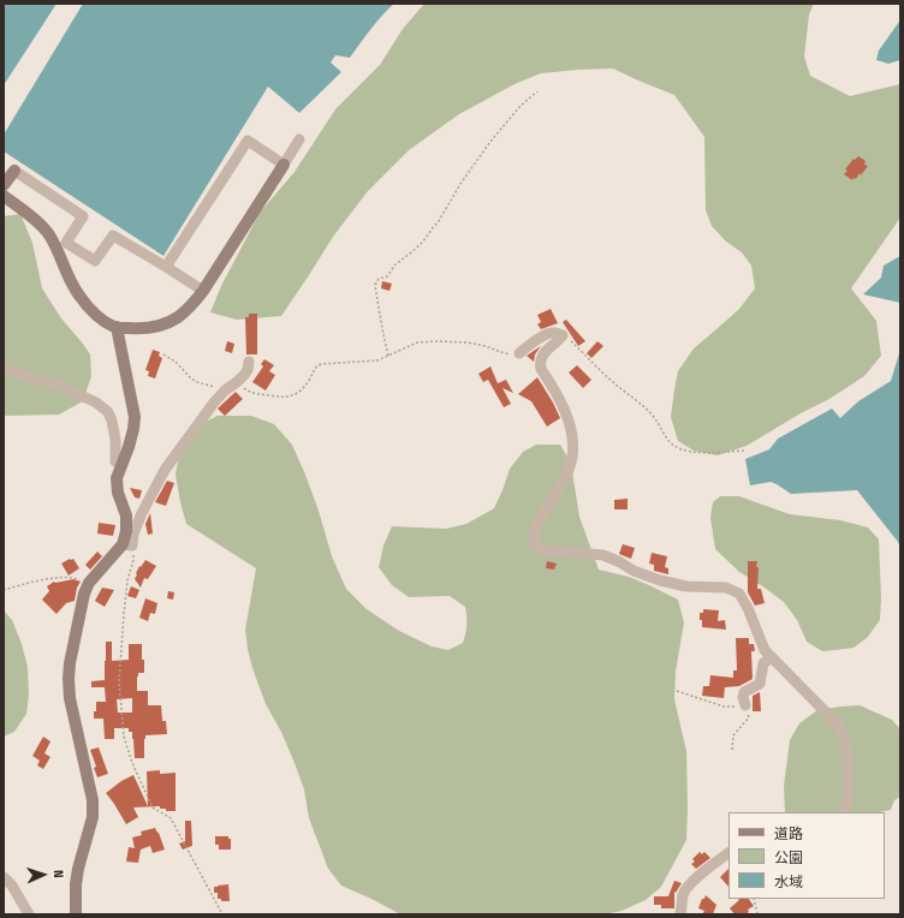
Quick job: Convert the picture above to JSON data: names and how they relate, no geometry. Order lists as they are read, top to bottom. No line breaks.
{"legend":["道路","公園","水域"],"north":"right"}
